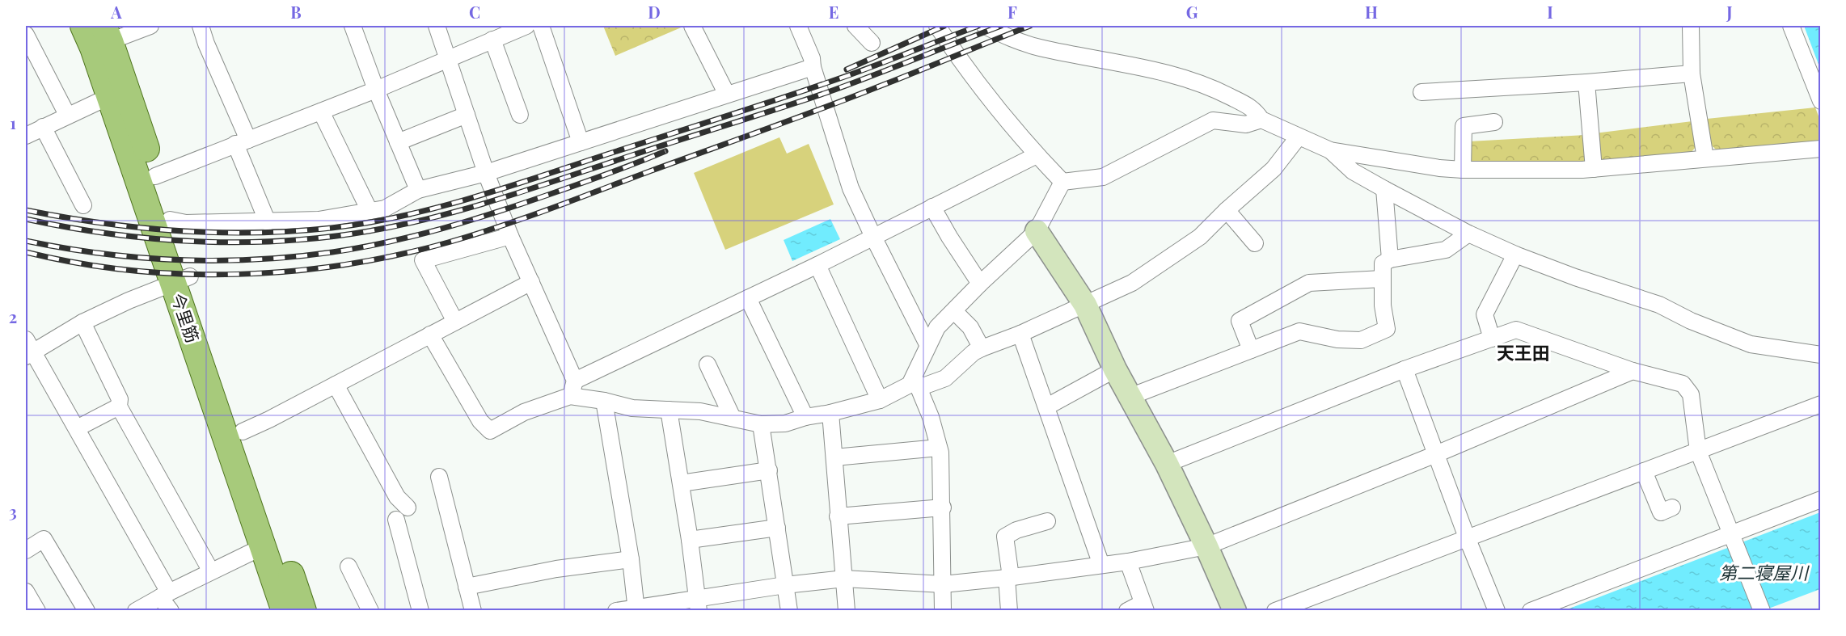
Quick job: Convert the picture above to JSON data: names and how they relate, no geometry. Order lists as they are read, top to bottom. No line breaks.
{"streets":{"main road":["今里筋"]},"districts":["天王田"],"water":["第二寝屋川"],"grid":{"columns":["A","B","C","D","E","F","G","H","I","J"],"rows":["1","2","3"]}}
